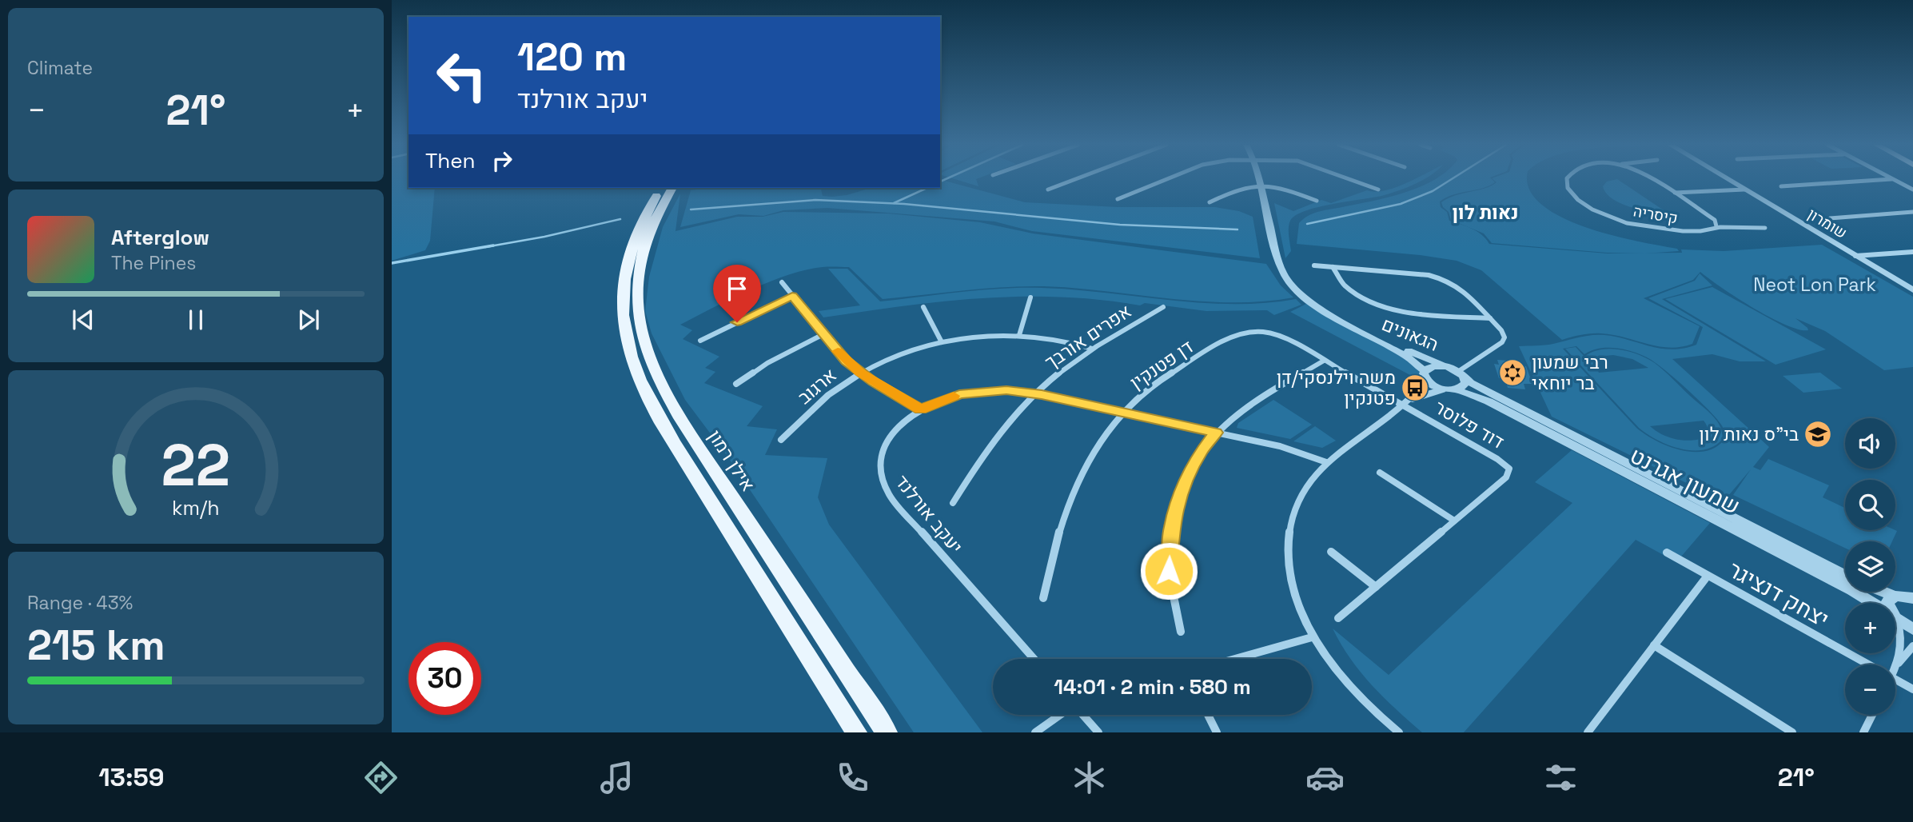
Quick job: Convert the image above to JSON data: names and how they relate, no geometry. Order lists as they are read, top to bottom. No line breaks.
{"streets":{"main road":["אילן רמון"],"street":["קיסריה","שומרון","הגאונים","אפרים אורבך","דן פטנקין","ארגוב","דוד פלוסר","שמעון אגרנט","יעקב אורלנד","יצחק דנציגר"]},"crossings":[["קיסריה","שומרון"],["הגאונים","שמעון אגרנט"],["אפרים אורבך","ארגוב"],["אפרים אורבך","יעקב אורלנד"],["דן פטנקין","דוד פלוסר"],["דן פטנקין","יעקב אורלנד"]],"districts":["נאות לון"],"parks":["Neot Lon Park"],"places":{"synagogue":["רבי שמעון בר יוחאי"],"bus stop":["משה וילנסקי/דן פטנקין"],"school or university":["בי\"ס נאות לון"]},"page":{"tile":["Climate",["Range · 43%","215 km"]],"turn":["120 m","יעקב אורלנד"],"heat":["−","21°","+"],"then":"Then","song":["Afterglow","The Pines"],"map_buttons":["+","−"],"limit":"30","trip":"14:01 · 2 min · 580 m","tabs":["13:59","21°"],"gauge":["22","km/h"]}}
